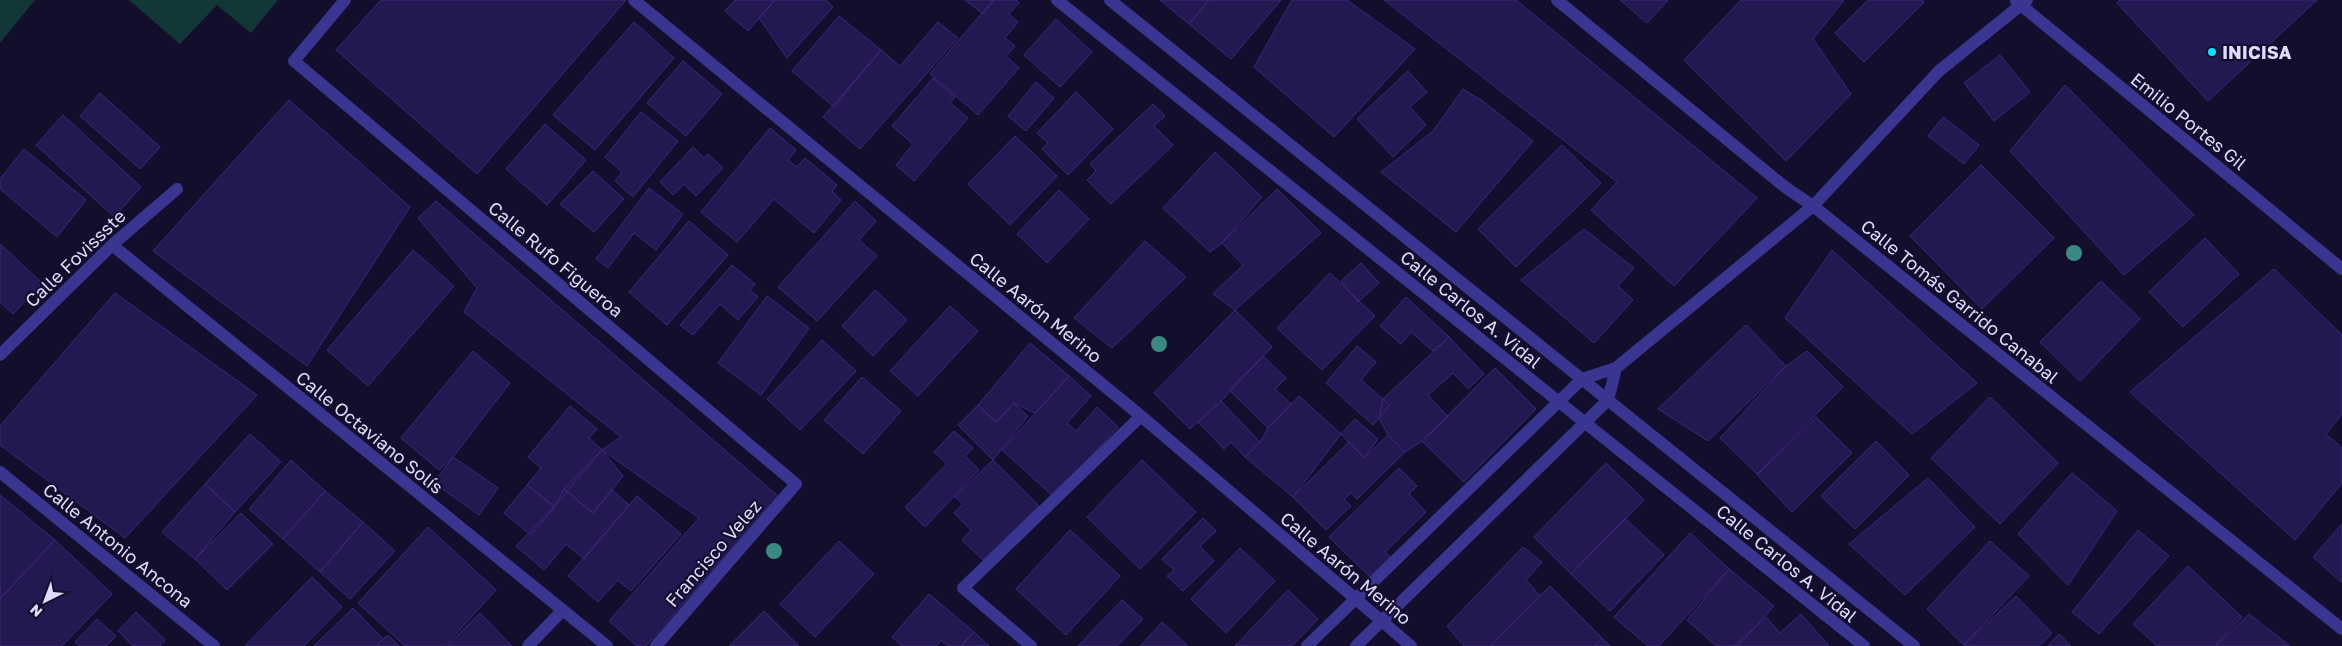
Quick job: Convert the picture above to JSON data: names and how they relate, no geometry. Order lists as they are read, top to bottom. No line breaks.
{"streets":{"street":["Emilio Portes Gil","Calle Fovissste","Calle Rufo Figueroa","Calle Tomás Garrido Canabal","Calle Aarón Merino","Calle Carlos A. Vidal","Calle Octaviano Solís","Calle Antonio Ancona","Francisco Velez"]},"crossings":[["Calle Fovissste","Calle Octaviano Solís"],["Calle Rufo Figueroa","Francisco Velez"]],"places":["INICISA"],"north":"bottom left"}
